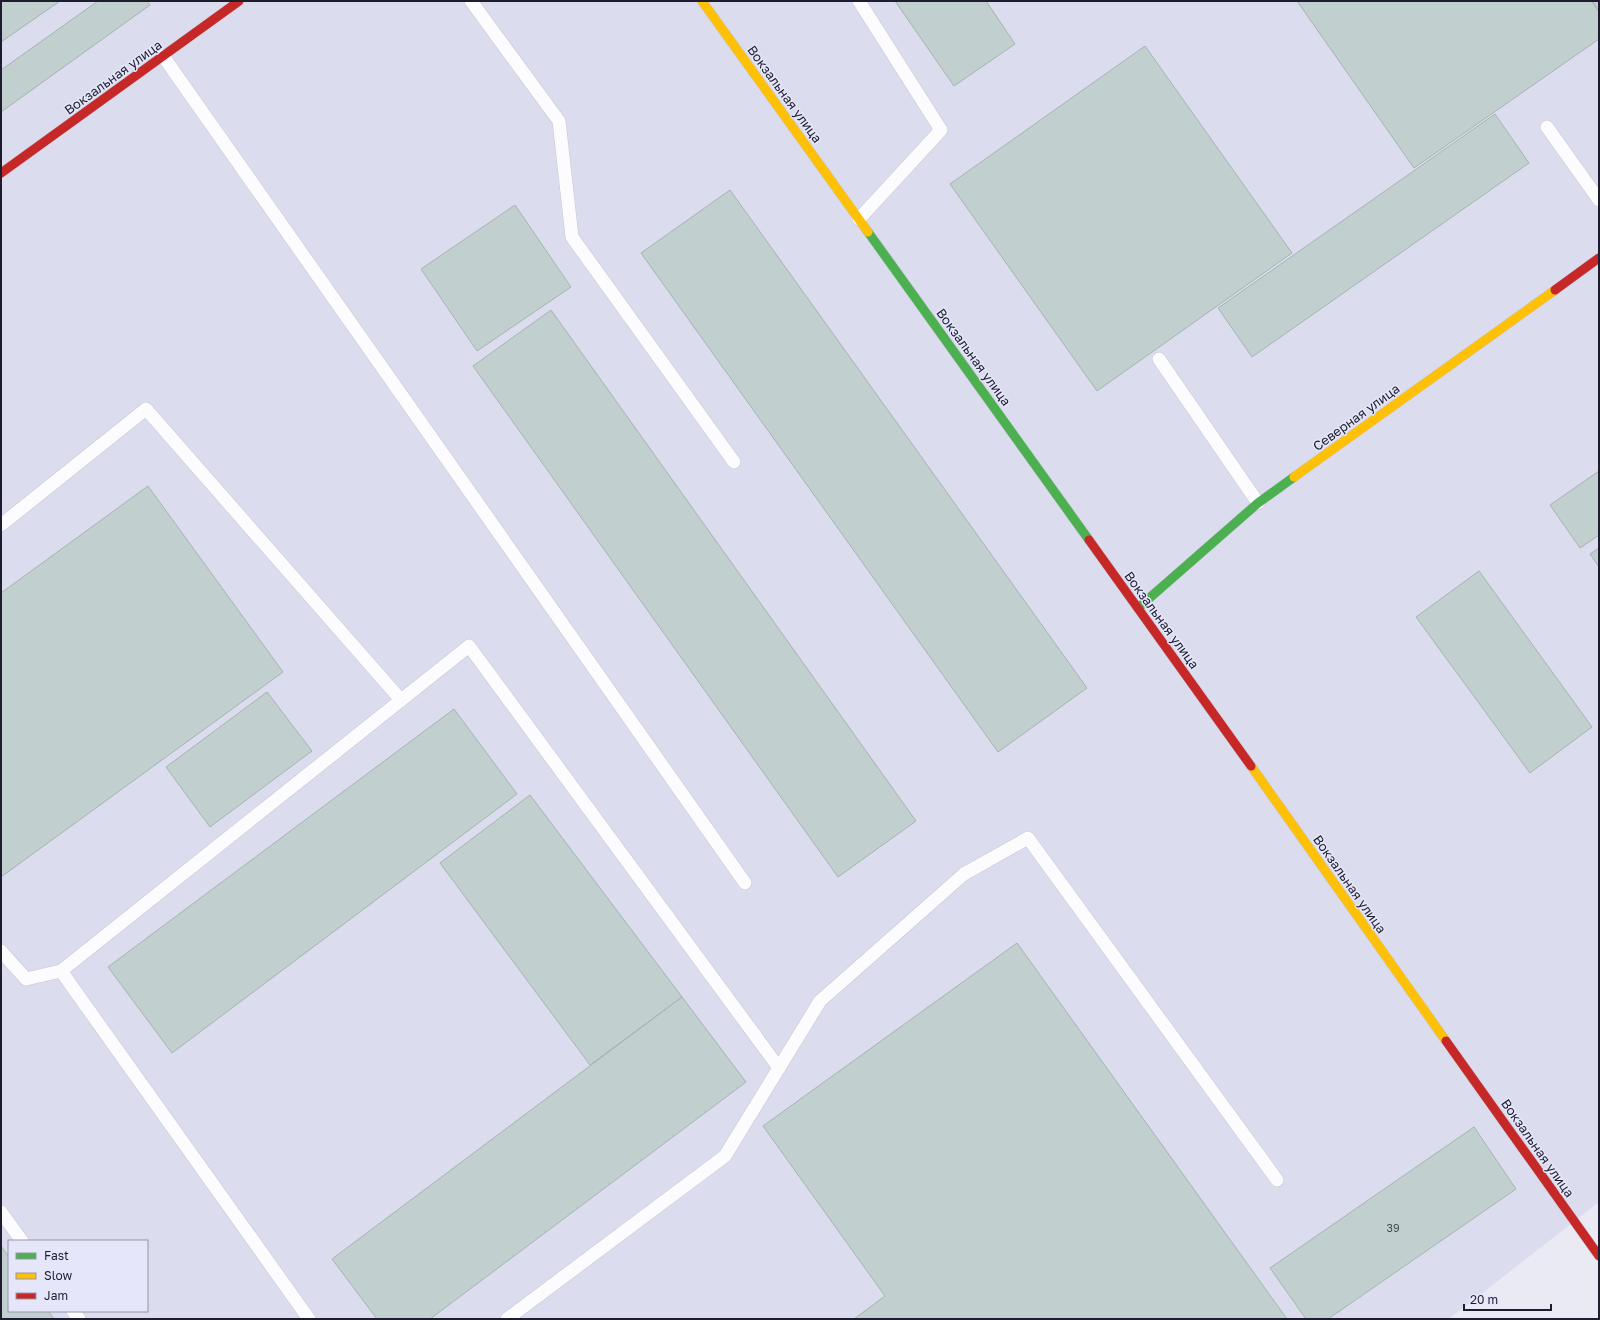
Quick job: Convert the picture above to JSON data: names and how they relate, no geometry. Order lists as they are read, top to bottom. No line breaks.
{"streets":{"street":["Вокзальная улица","Северная улица"]},"crossings":[["Вокзальная улица","Северная улица"]],"house_numbers":["39"],"legend":["Fast","Slow","Jam"],"scale_bar":"20 m"}
